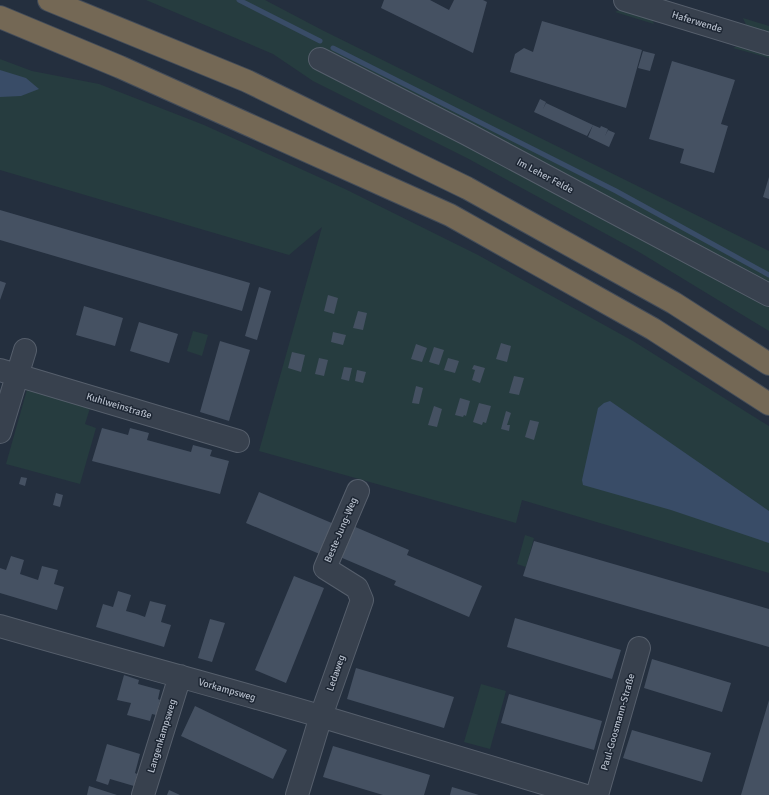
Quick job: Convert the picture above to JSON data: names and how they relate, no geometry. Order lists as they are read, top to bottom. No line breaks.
{"streets":{"street":["Haferwende","Im Leher Felde","Kuhlweinstraße","Beste-Jung-Weg","Ledaweg","Vorkampsweg","Paul-Goosmann-Straße","Langenkampsweg"]},"crossings":[["Beste-Jung-Weg","Ledaweg"],["Ledaweg","Vorkampsweg"],["Vorkampsweg","Langenkampsweg"]]}
